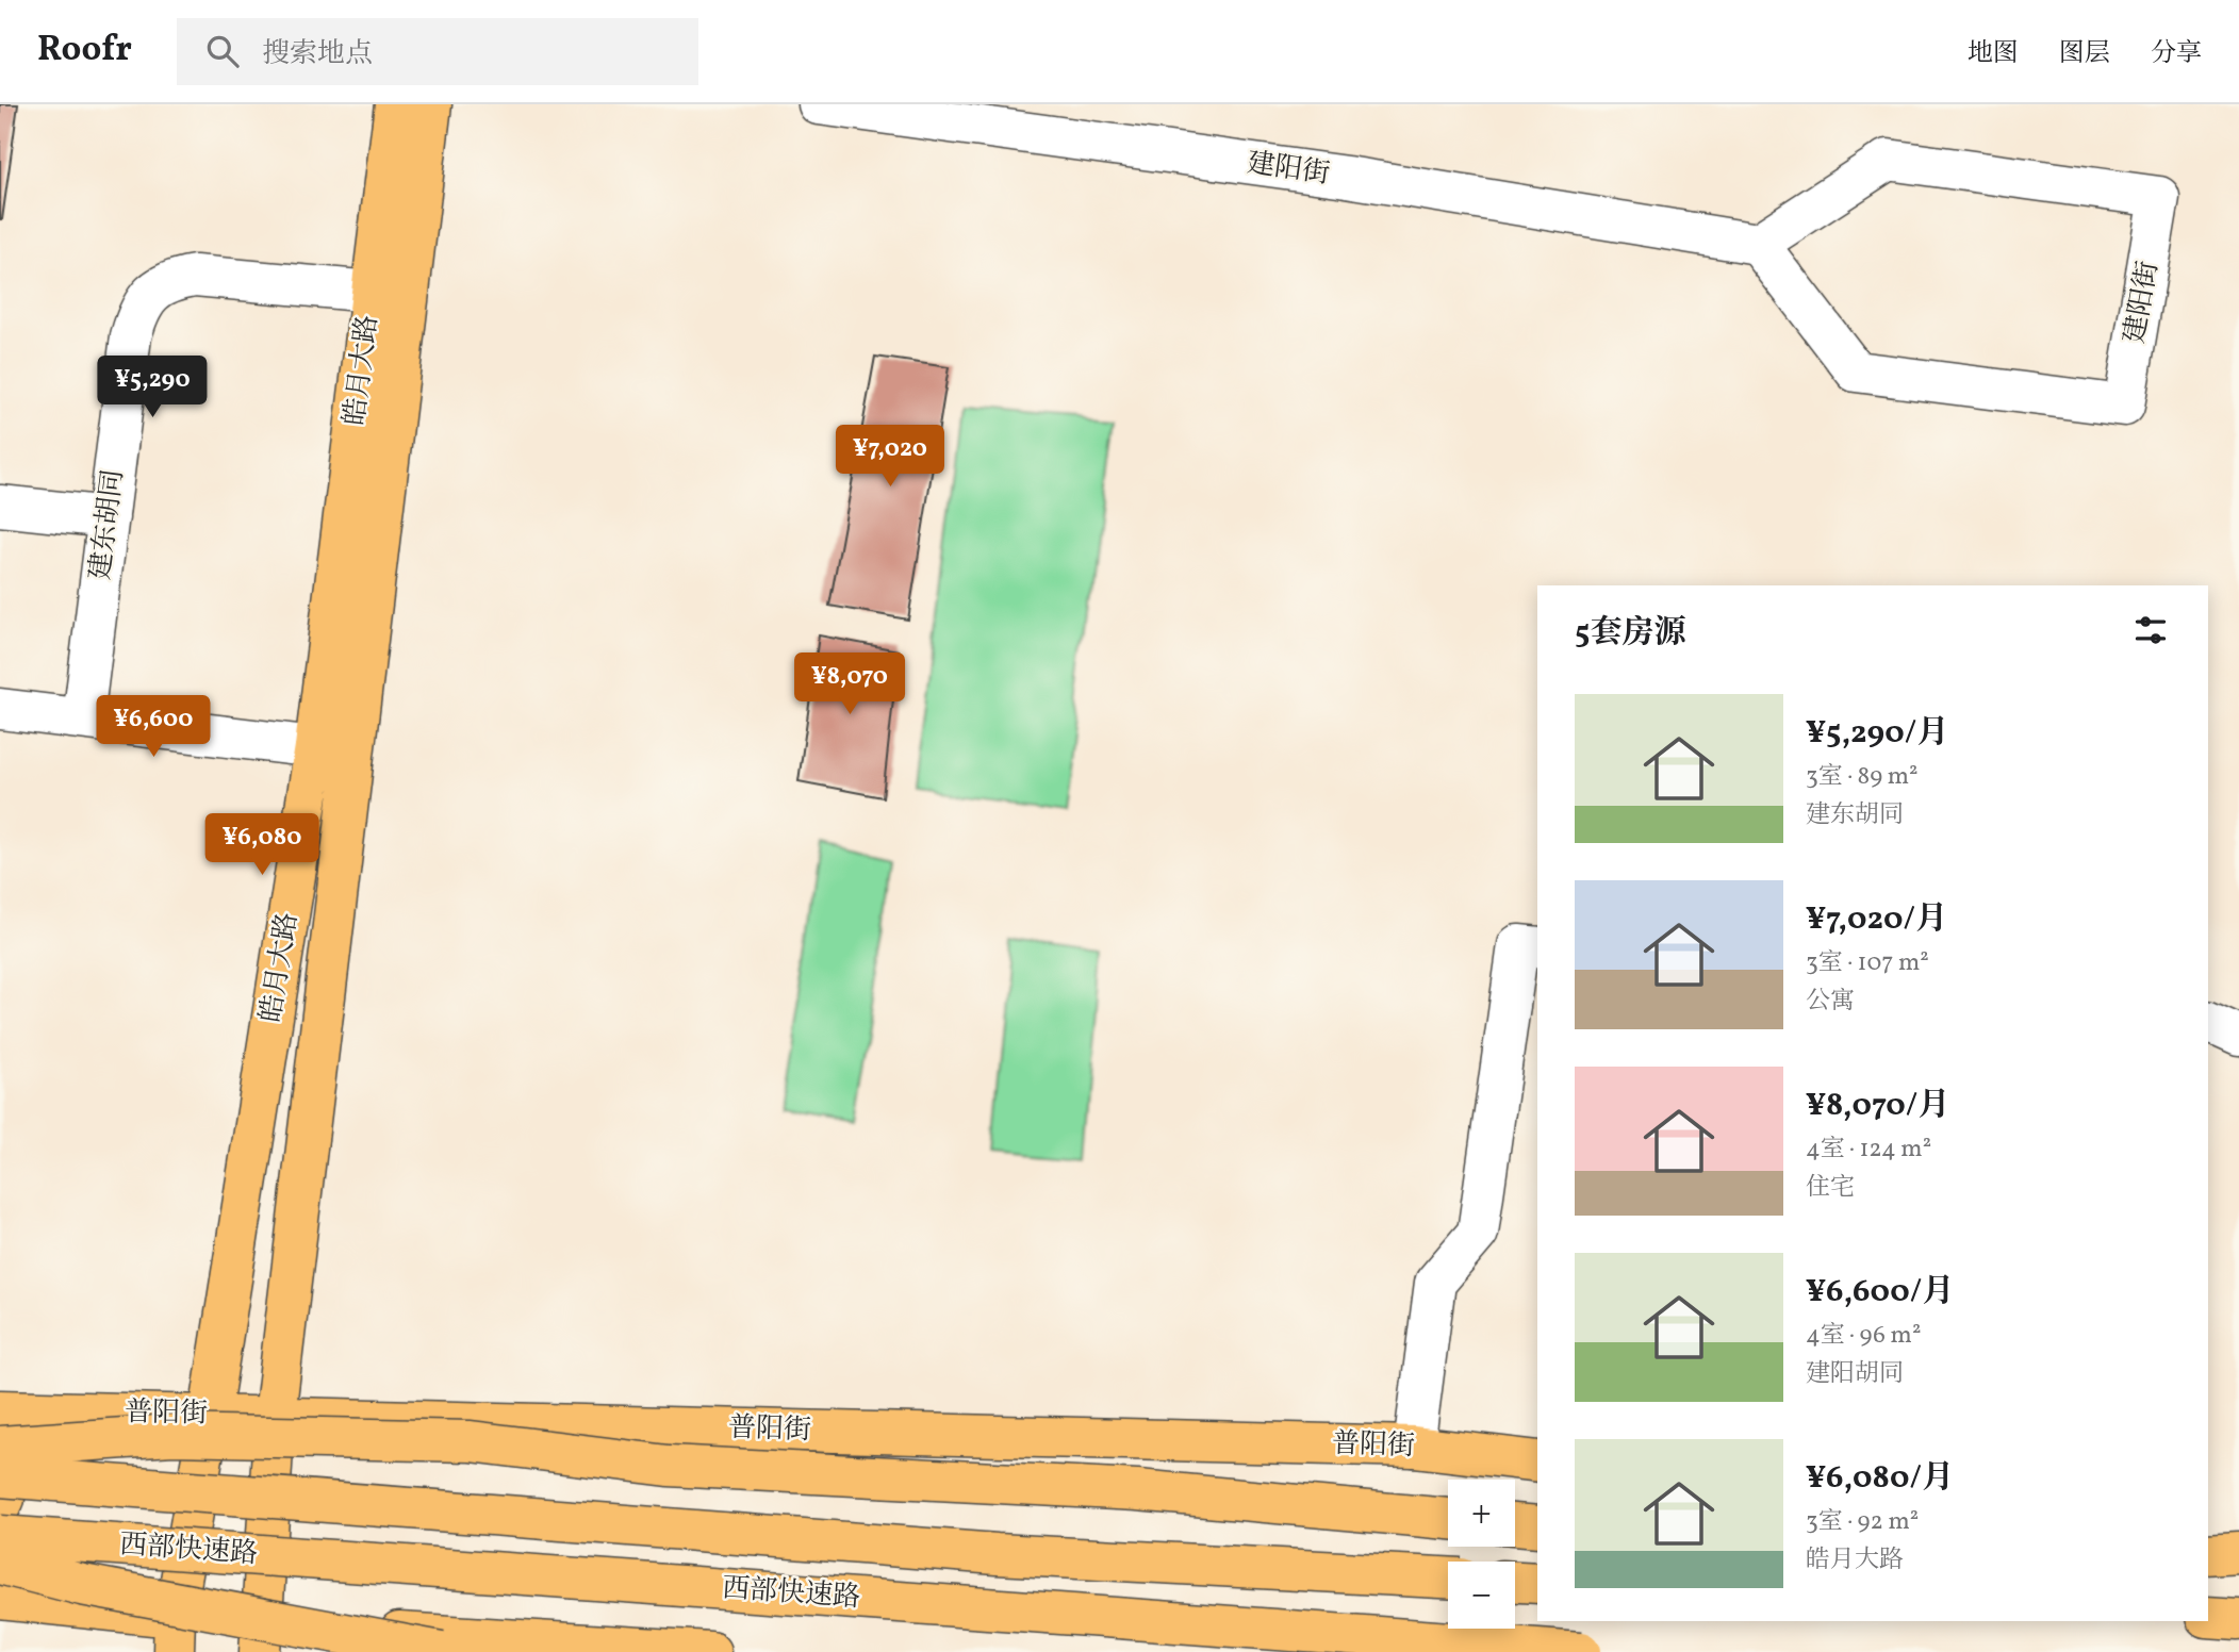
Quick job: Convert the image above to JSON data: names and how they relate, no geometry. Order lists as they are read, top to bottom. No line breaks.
{"streets":{"main road":["皓月大路","普阳街","西部快速路"],"street":["建阳街","建东胡同"]},"crossings":[["皓月大路","建东胡同"],["皓月大路","普阳街"]],"page":{"header":"Roofr","search":"搜索地点","nav":["地图","图层","分享"],"price":["¥5,290","¥7,020","¥8,070","¥6,600","¥6,080"],"heading":"5套房源","list":[{"name":"¥5,290/月","note":"3室 · 89 m² · 建东胡同"},{"name":"¥7,020/月","note":"3室 · 107 m² · 公寓"},{"name":"¥8,070/月","note":"4室 · 124 m² · 住宅"},{"name":"¥6,600/月","note":"4室 · 96 m² · 建阳胡同"},{"name":"¥6,080/月","note":"3室 · 92 m² · 皓月大路"}],"map_buttons":["+","−"]}}
